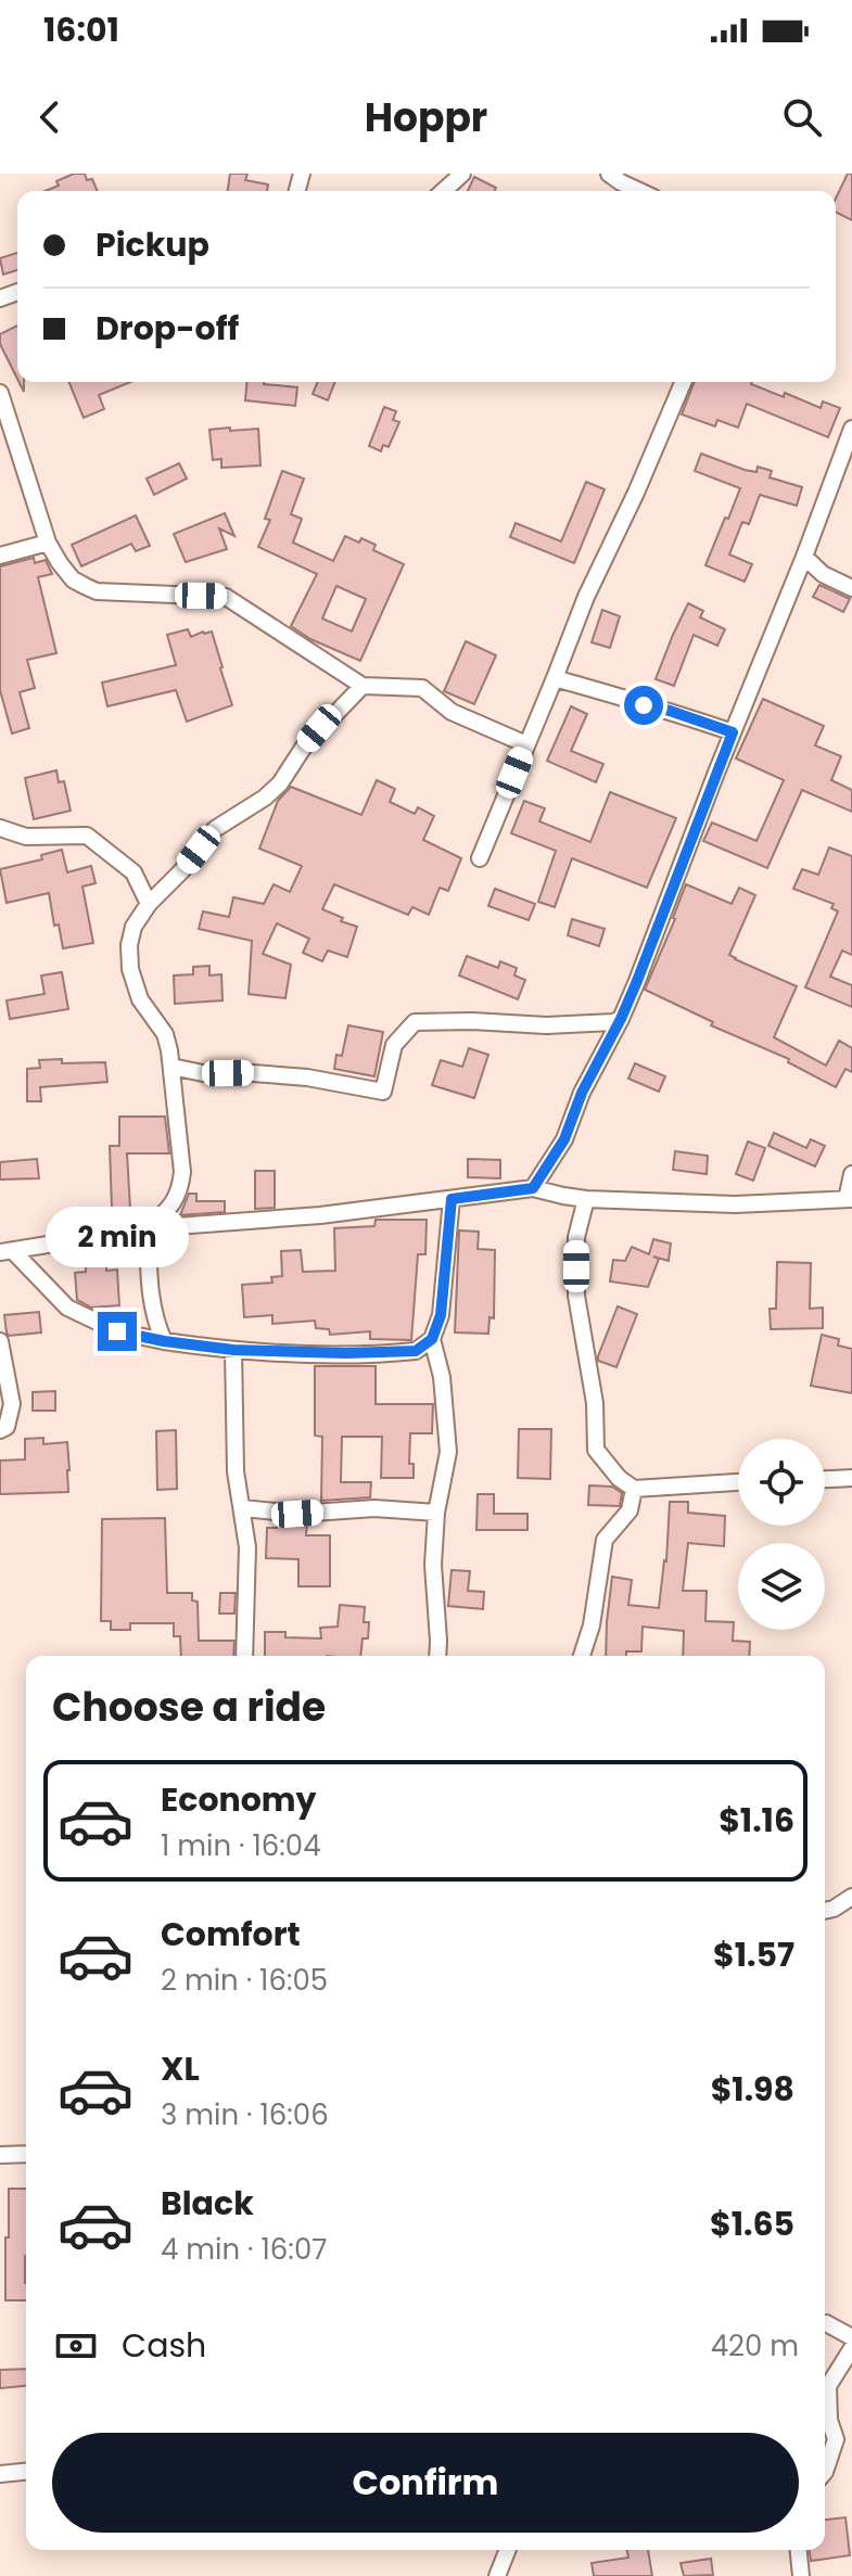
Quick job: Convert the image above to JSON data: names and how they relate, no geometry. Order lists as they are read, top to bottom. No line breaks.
{"page":{"status":"16:01","header":"Hoppr","banner":["Pickup","Drop-off"],"bubble":"2 min","heading":"Choose a ride","list":[{"name":"Economy","note":"1 min · 16:04","value":"$1.16"},{"name":"Comfort","note":"2 min · 16:05","value":"$1.57"},{"name":"XL","note":"3 min · 16:06","value":"$1.98"},{"name":"Black","note":"4 min · 16:07","value":"$1.65"}],"pay":["Cash","420 m"],"buttons":"Confirm"}}
